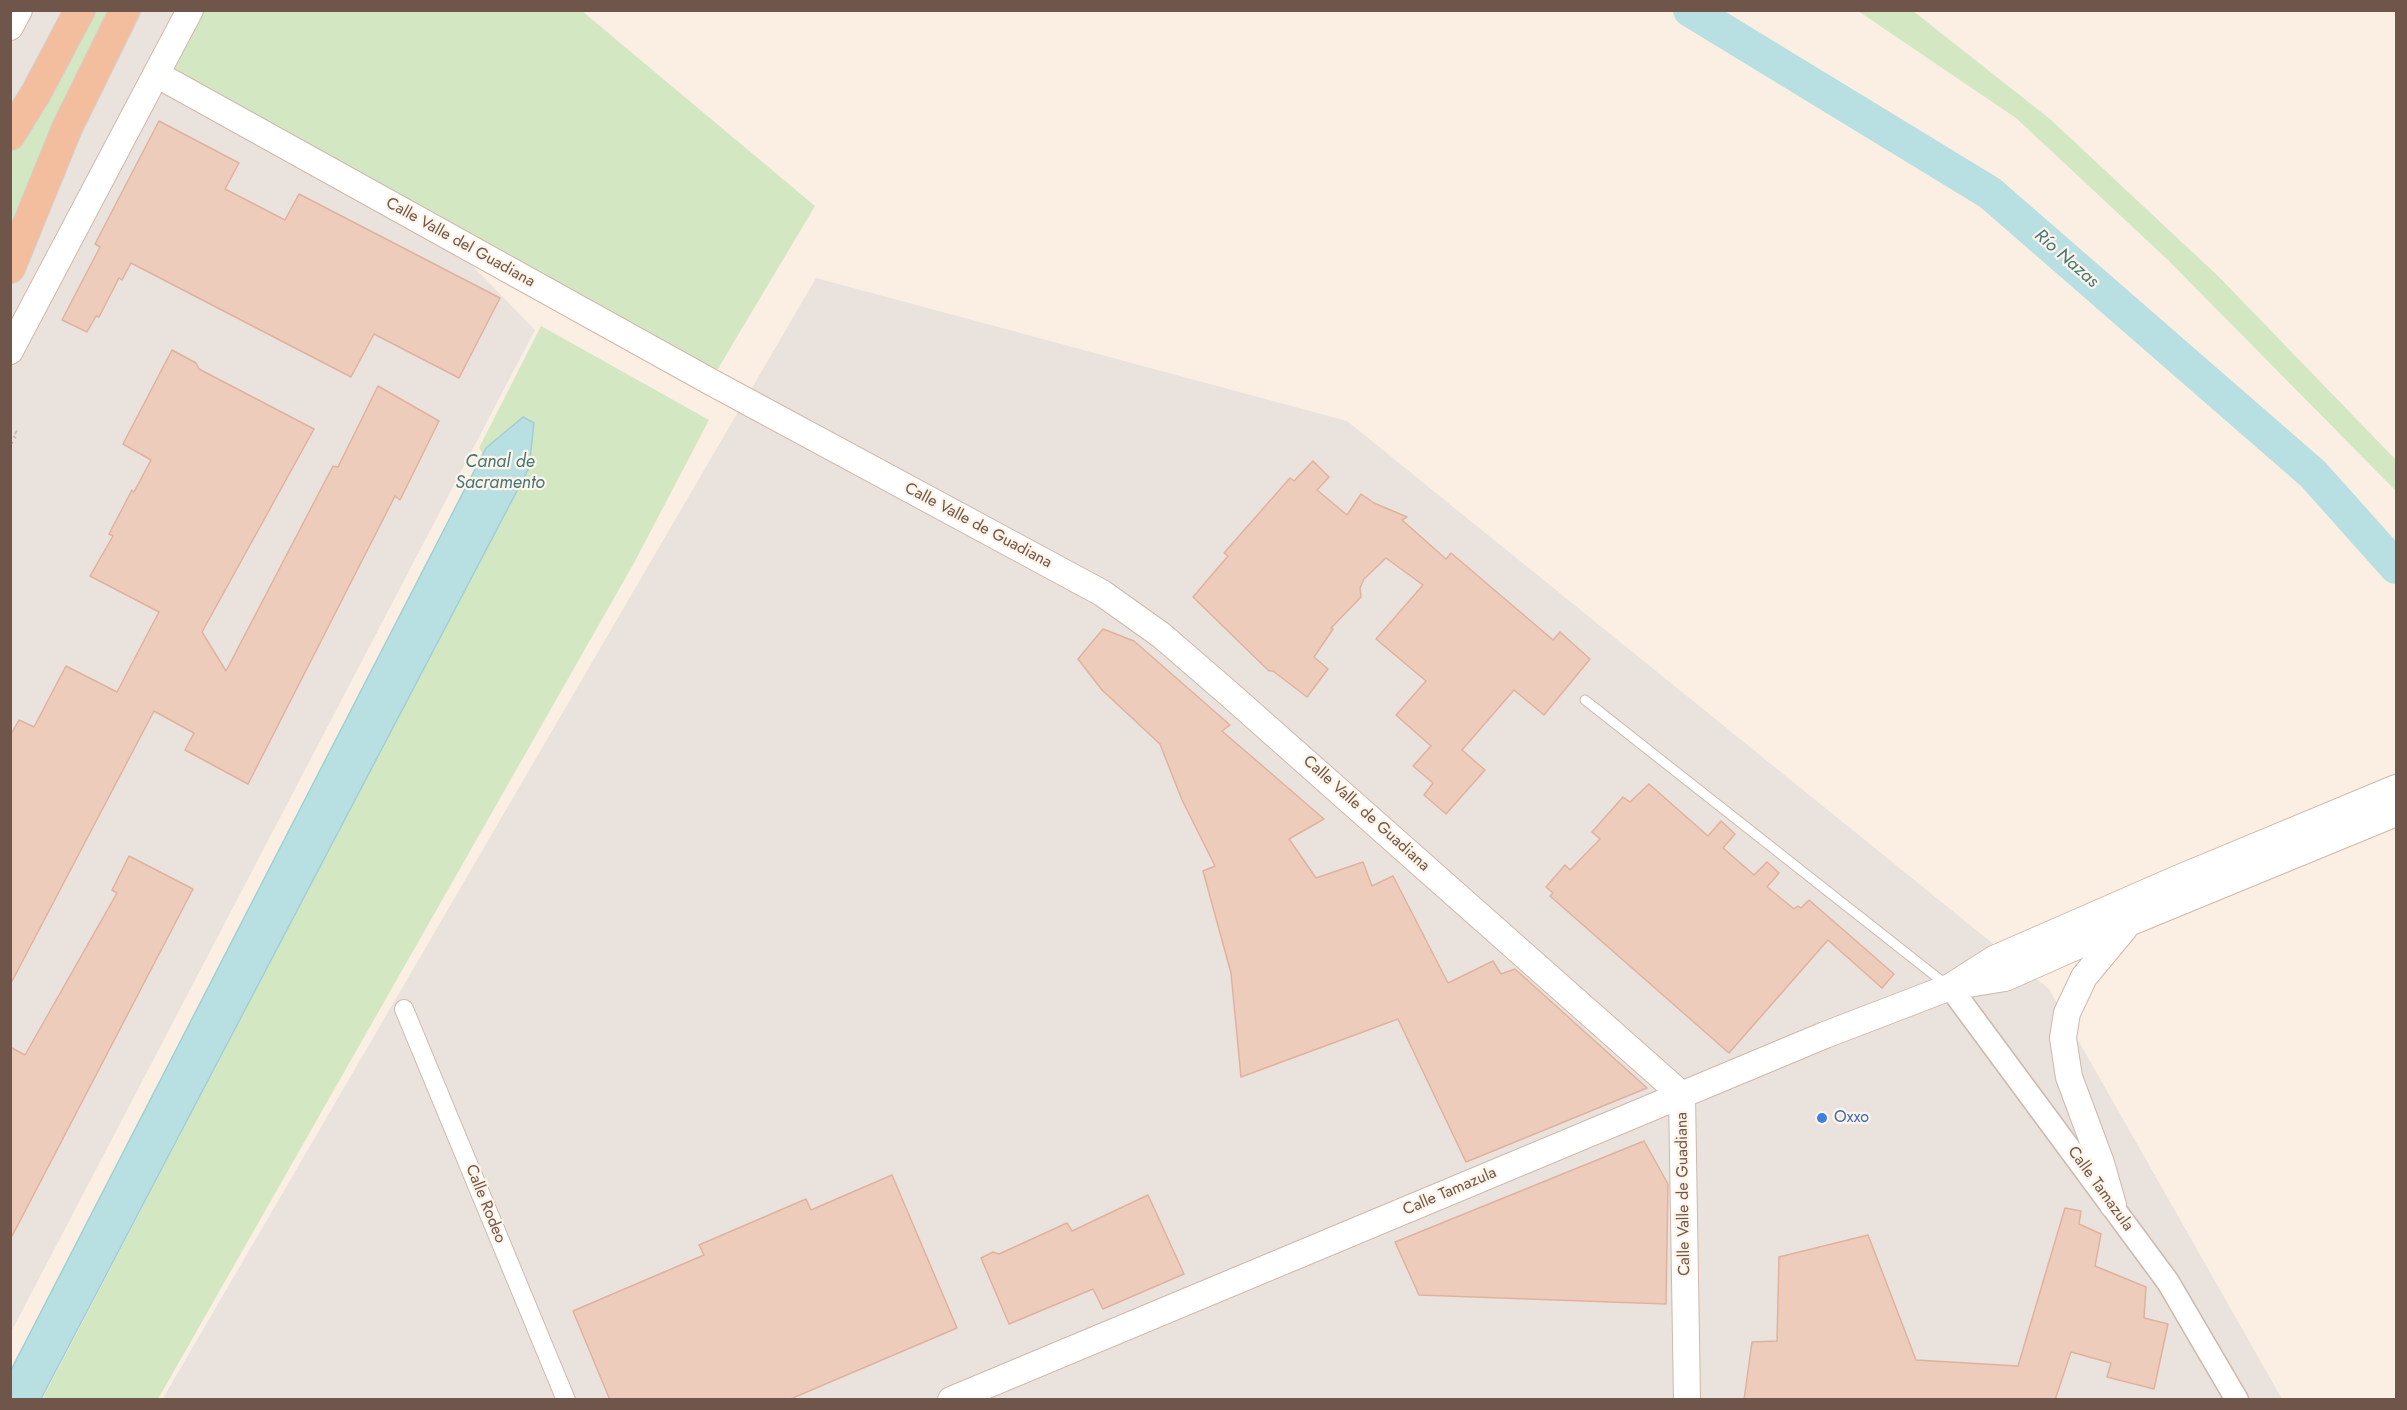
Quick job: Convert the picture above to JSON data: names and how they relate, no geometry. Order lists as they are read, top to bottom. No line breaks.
{"streets":{"main road":["Calle Valle del Guadiana","Calle Valle de Guadiana","Calle Tamazula"],"street":["Calle Rodeo"]},"crossings":[["Calle Valle del Guadiana","Calle Valle de Guadiana"],["Calle Valle de Guadiana","Calle Tamazula"]],"water":["Río Nazas","Canal de Sacramento"],"places":["Oxxo"]}
